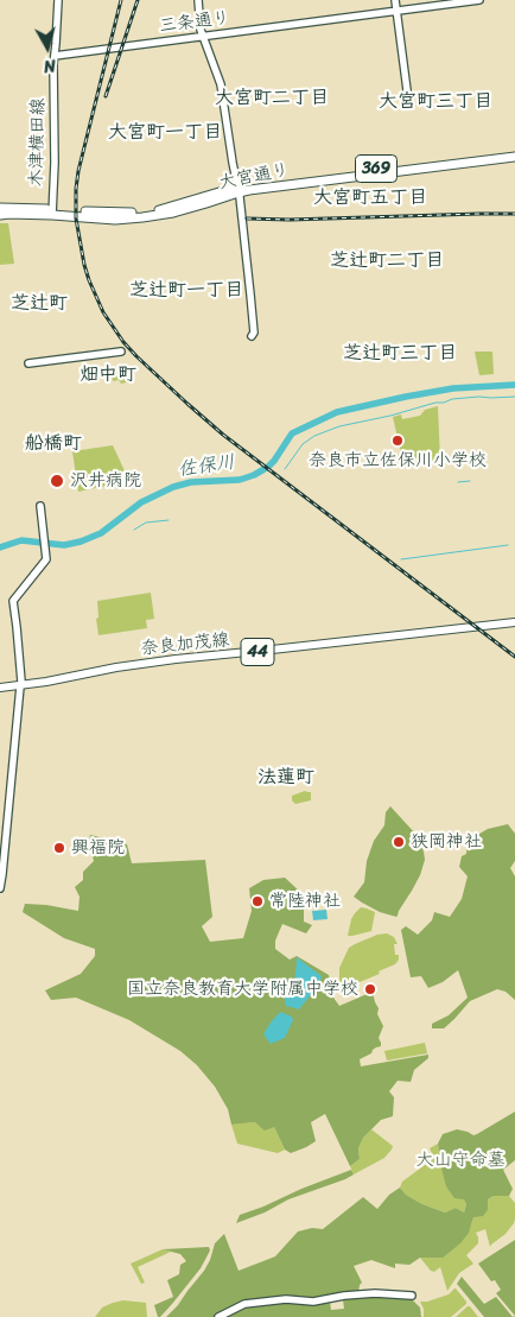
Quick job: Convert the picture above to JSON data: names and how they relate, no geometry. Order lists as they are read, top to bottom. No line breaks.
{"streets":{"highway":["369","大宮通り"],"main road":["奈良加茂線","44"],"street":["三条通り","木津横田線"]},"crossings":[["三条通り","木津横田線"],["木津横田線","大宮通り"]],"districts":["大宮町二丁目","大宮町三丁目","大宮町一丁目","大宮町五丁目","芝辻町二丁目","芝辻町一丁目","芝辻町","芝辻町三丁目","畑中町","船橋町","法蓮町"],"water":["佐保川"],"parks":["大山守命墓"],"places":["奈良市立佐保川小学校","沢井病院","狭岡神社","興福院","常陸神社","国立奈良教育大学附属中学校"],"north":"bottom"}
